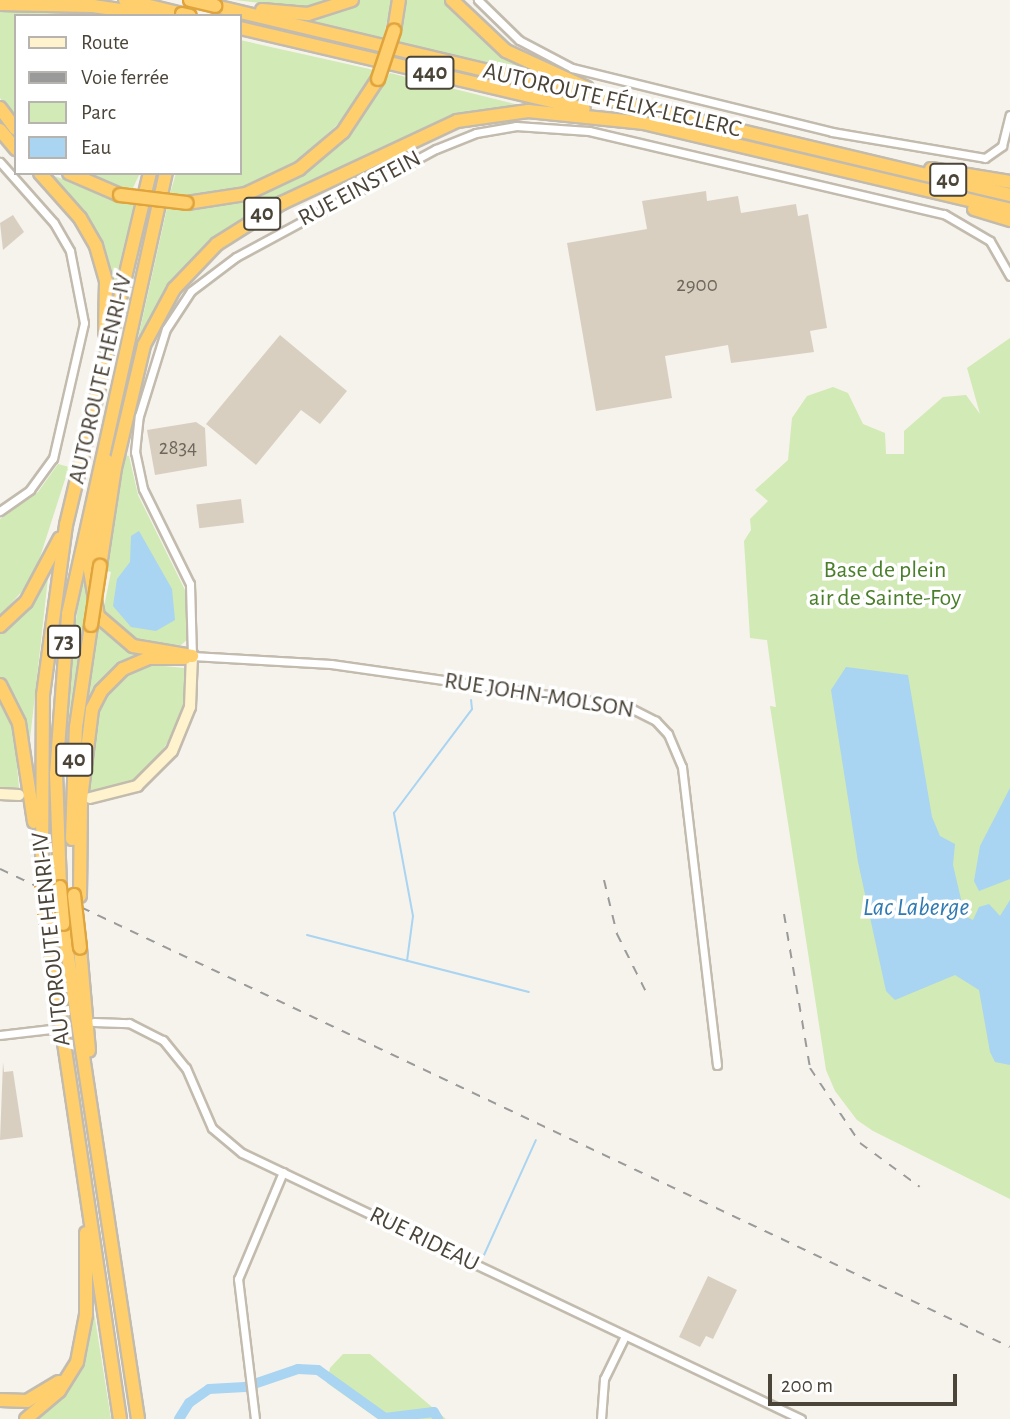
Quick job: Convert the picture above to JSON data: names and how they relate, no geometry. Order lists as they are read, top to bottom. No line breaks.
{"streets":{"highway":["440","AUTOROUTE FÉLIX-LECLERC","40","AUTOROUTE HENRI-IV","73"],"street":["RUE EINSTEIN","RUE JOHN-MOLSON","RUE RIDEAU"]},"crossings":[["AUTOROUTE FÉLIX-LECLERC","40"],["40","AUTOROUTE HENRI-IV"],["RUE EINSTEIN","RUE JOHN-MOLSON"]],"water":["Lac Laberge"],"parks":["Base de plein air de Sainte-Foy"],"house_numbers":["2900","2834"],"legend":["Route","Voie ferrée","Parc","Eau"],"scale_bar":"200 m"}
